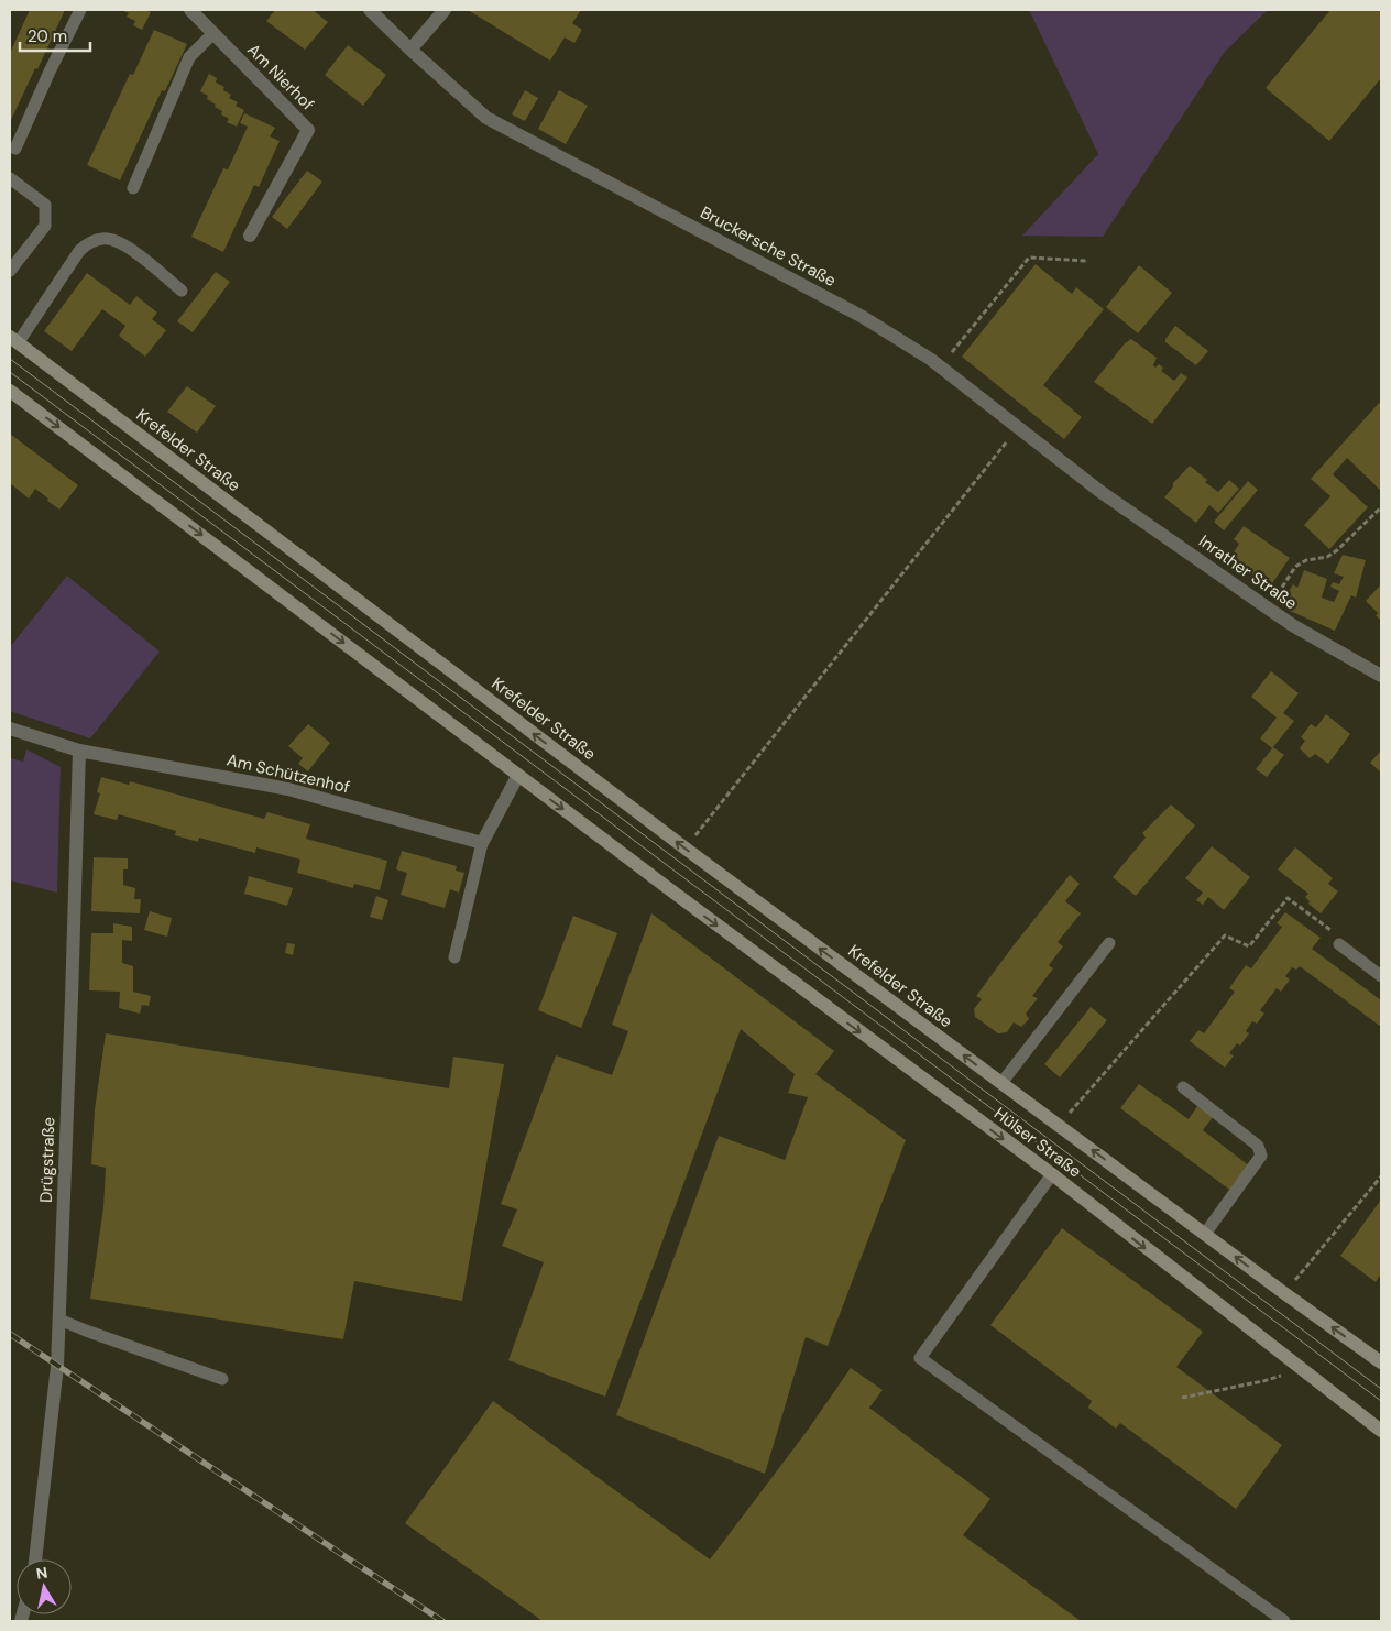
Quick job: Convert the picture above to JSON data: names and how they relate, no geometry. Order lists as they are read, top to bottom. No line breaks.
{"streets":{"street":["Am Nierhof","Bruckersche Straße","Krefelder Straße","Inrather Straße","Am Schützenhof","Hülser Straße","Drügstraße"]},"crossings":[["Bruckersche Straße","Inrather Straße"],["Krefelder Straße","Hülser Straße"],["Am Schützenhof","Drügstraße"]],"scale_bar":"20 m","north":"top"}
